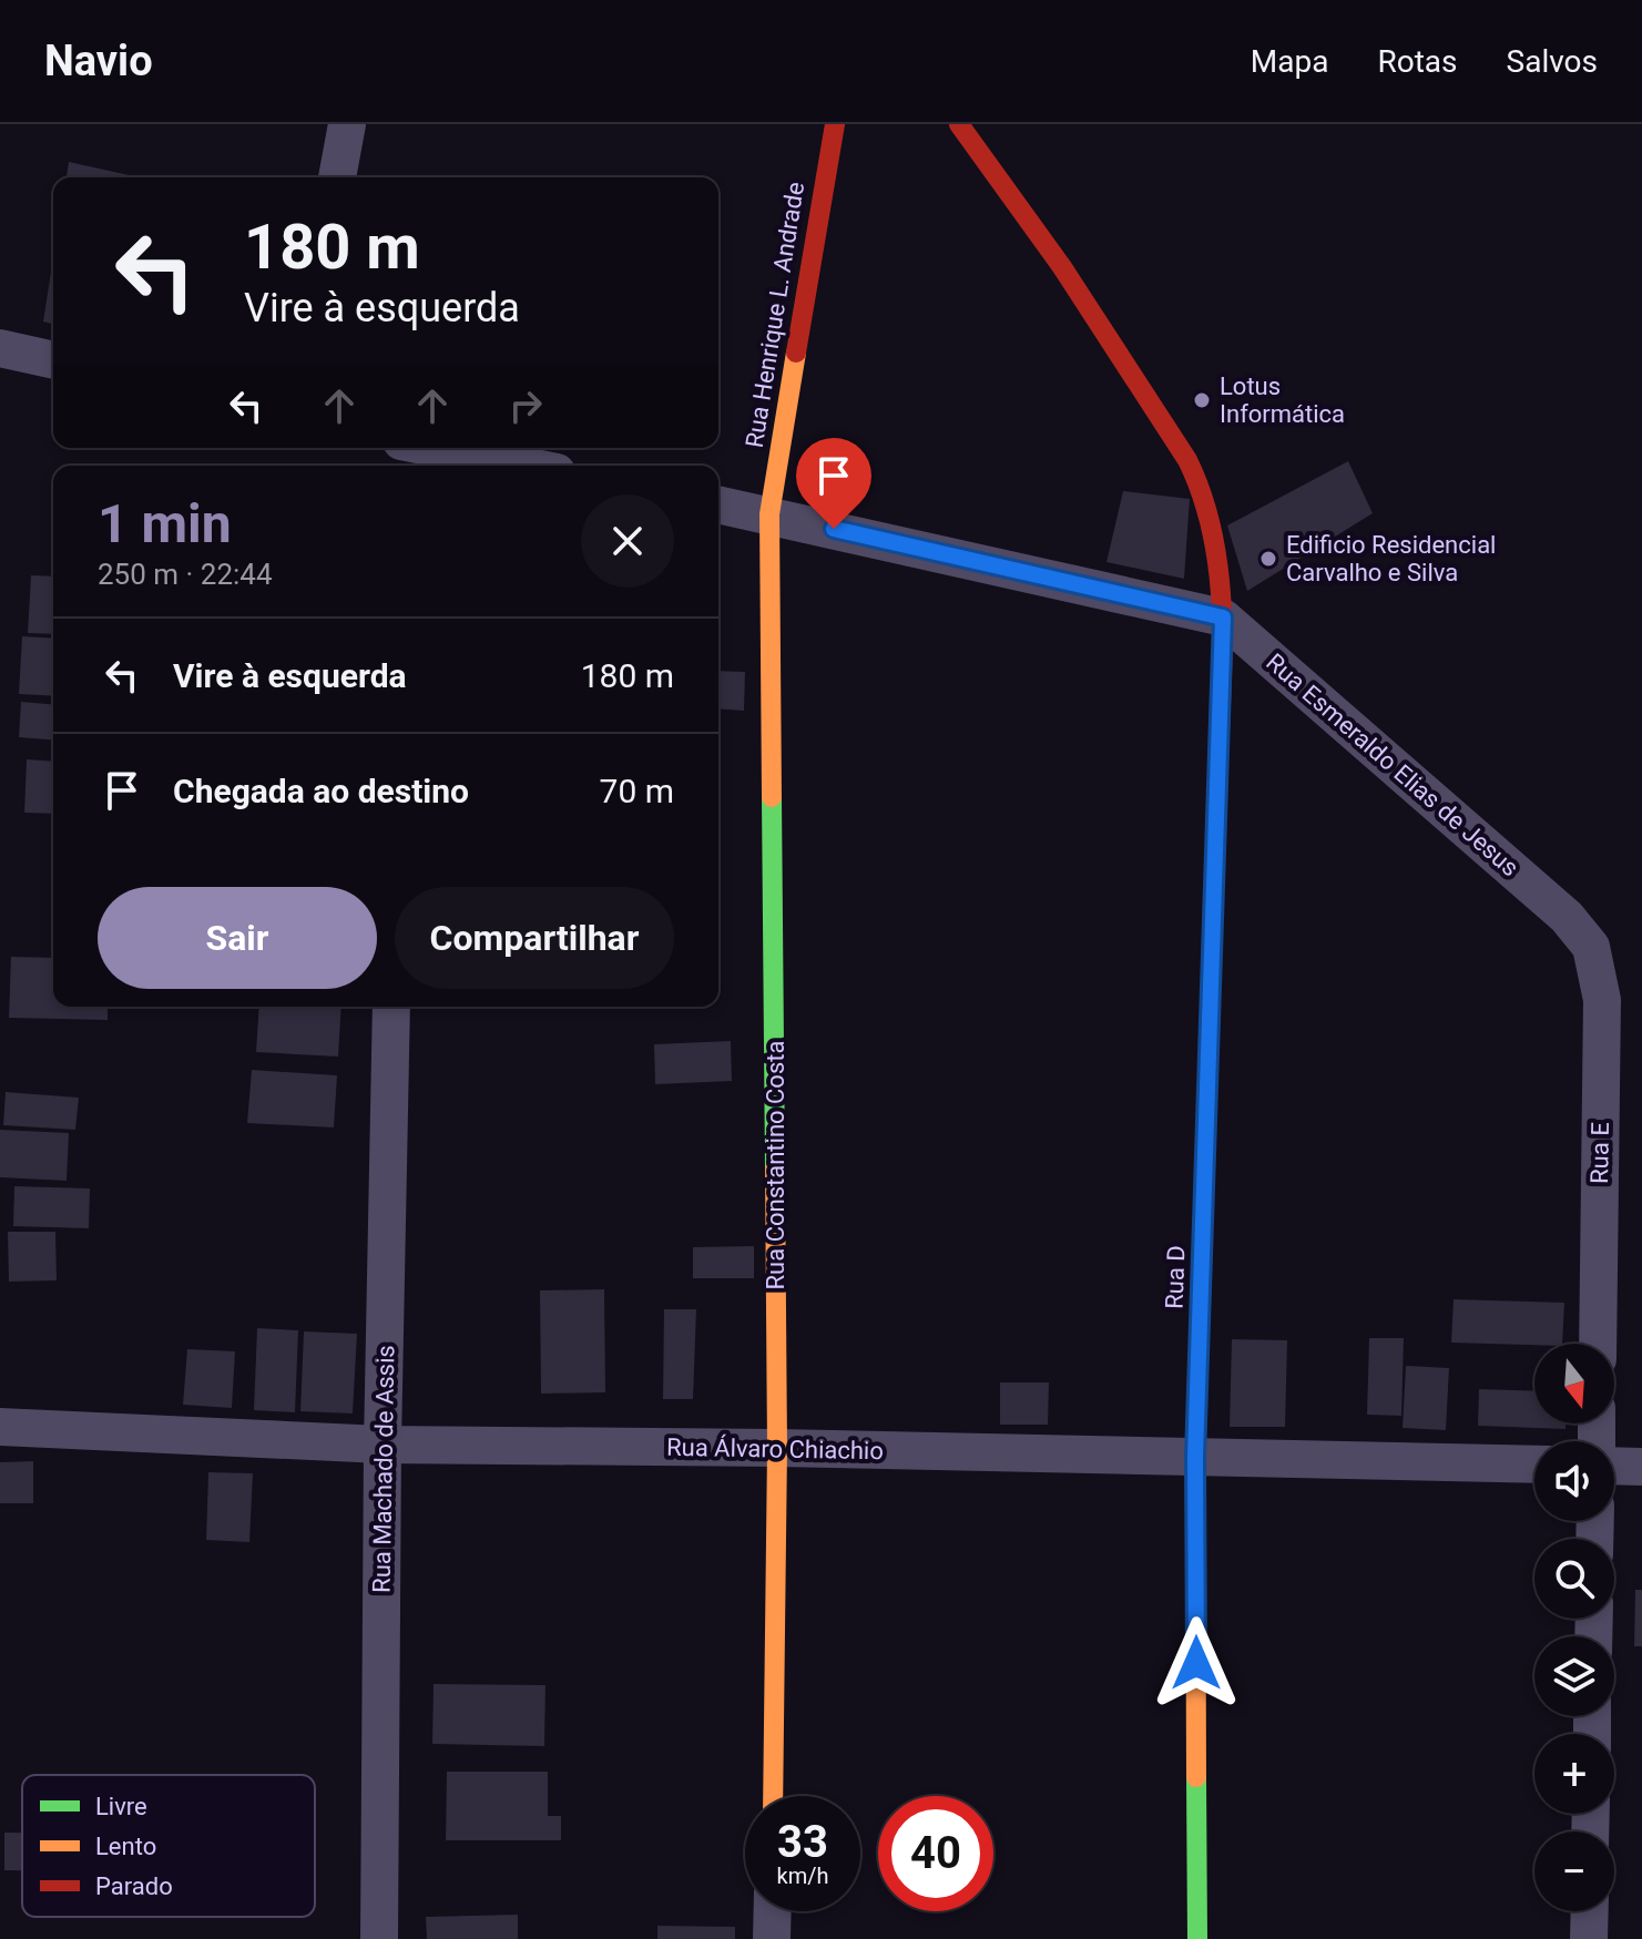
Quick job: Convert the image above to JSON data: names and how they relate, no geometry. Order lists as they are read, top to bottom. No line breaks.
{"streets":{"street":["Rua Henrique L. Andrade","Rua Esmeraldo Elias de Jesus","Rua E","Rua Constantino Costa","Rua D","Rua Álvaro Chiachio","Rua Machado de Assis"]},"crossings":[["Rua Henrique L. Andrade","Rua Esmeraldo Elias de Jesus"],["Rua Henrique L. Andrade","Rua Constantino Costa"],["Rua Esmeraldo Elias de Jesus","Rua E"],["Rua Esmeraldo Elias de Jesus","Rua Constantino Costa"],["Rua Esmeraldo Elias de Jesus","Rua D"],["Rua Constantino Costa","Rua Álvaro Chiachio"],["Rua D","Rua Álvaro Chiachio"],["Rua Álvaro Chiachio","Rua Machado de Assis"]],"places":["Lotus Informática","Edificio Residencial Carvalho e Silva"],"legend":["Livre","Lento","Parado"],"north":"bottom","page":{"header":"Navio","nav":["Mapa","Rotas","Salvos"],"turn":["180 m","Vire à esquerda"],"heading":["1 min","250 m · 22:44"],"list":[{"name":"Vire à esquerda","value":"180 m"},{"name":"Chegada ao destino","value":"70 m"}],"buttons":["Sair","Compartilhar"],"map_buttons":["+","−"],"speed":"33 km/h","limit":"40"}}
